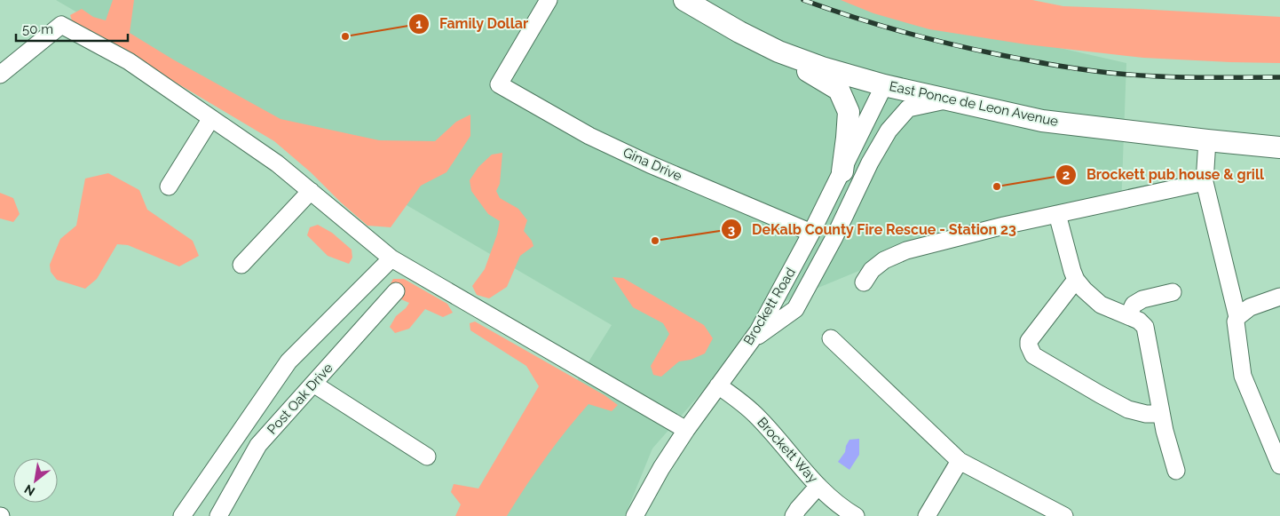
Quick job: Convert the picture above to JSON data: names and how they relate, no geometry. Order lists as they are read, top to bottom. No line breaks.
{"streets":{"main road":["East Ponce de Leon Avenue"],"street":["Gina Drive","Brockett Road","Post Oak Drive","Brockett Way"]},"crossings":[["East Ponce de Leon Avenue","Brockett Road"],["Gina Drive","Brockett Road"],["Brockett Road","Brockett Way"]],"places":["Family Dollar","Brockett pub house & grill","DeKalb County Fire Rescue - Station 23"],"scale_bar":"50 m","north":"bottom left"}
